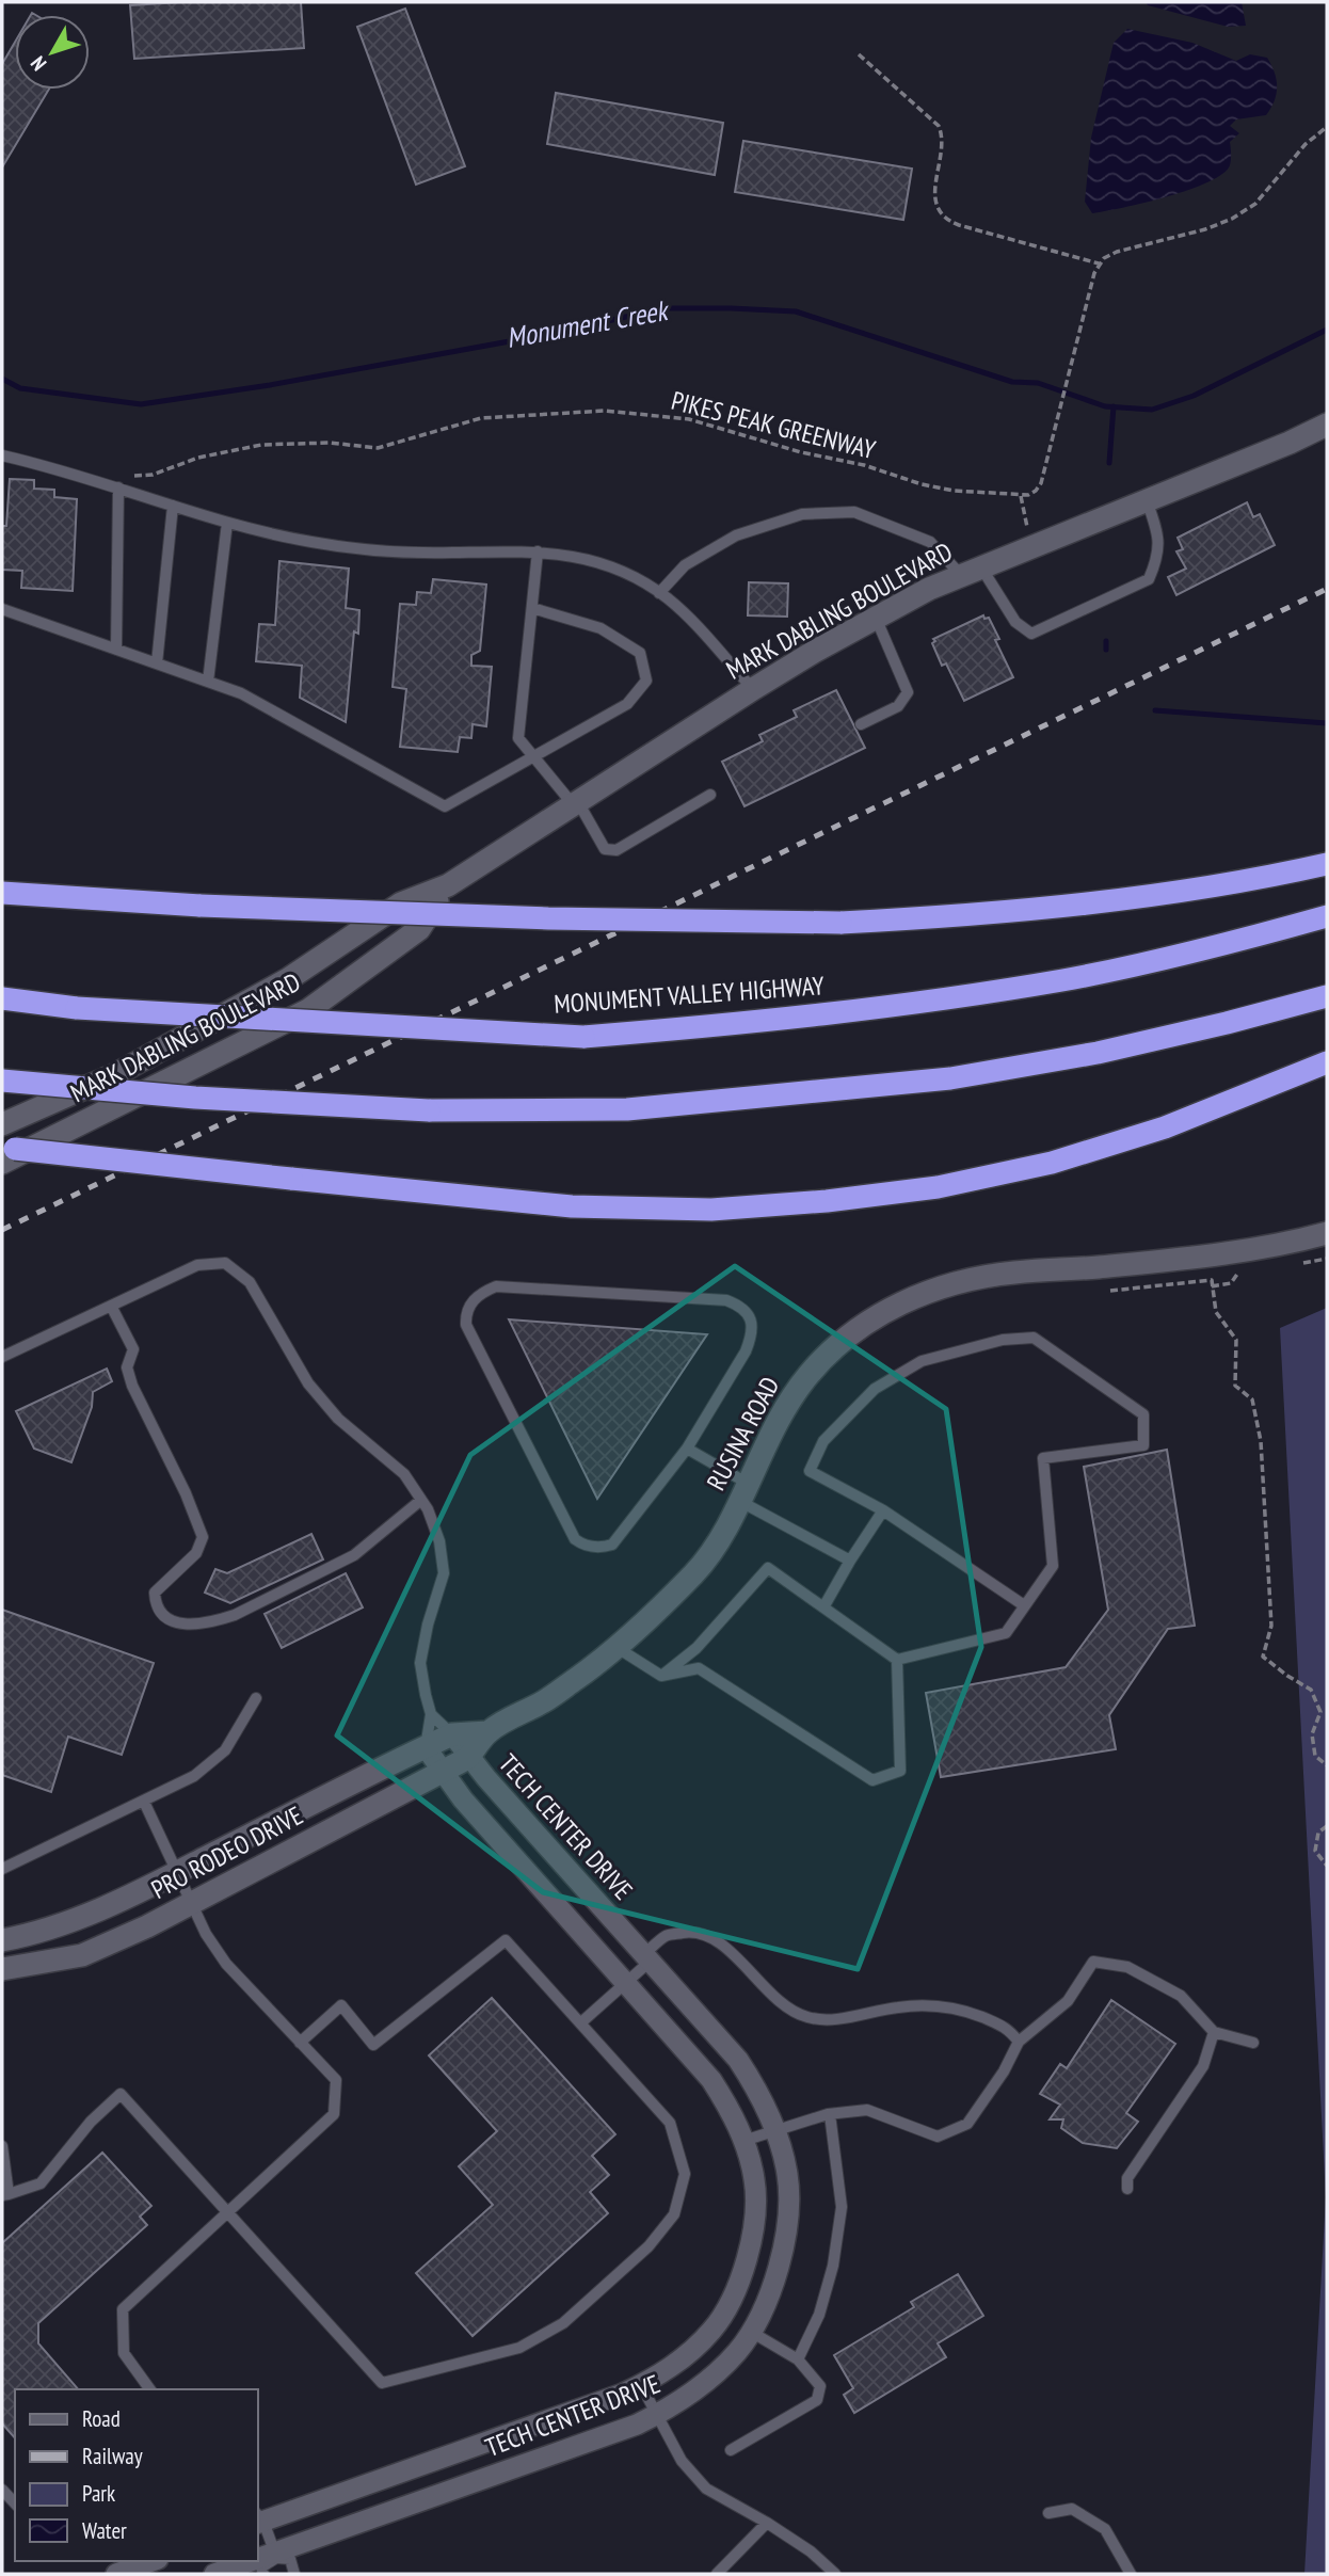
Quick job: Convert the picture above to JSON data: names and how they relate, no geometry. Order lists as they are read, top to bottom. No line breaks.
{"streets":{"highway":["MONUMENT VALLEY HIGHWAY"],"street":["MARK DABLING BOULEVARD","RUSINA ROAD","TECH CENTER DRIVE","PRO RODEO DRIVE"],"path":["PIKES PEAK GREENWAY"]},"crossings":[["RUSINA ROAD","TECH CENTER DRIVE"],["RUSINA ROAD","PRO RODEO DRIVE"],["TECH CENTER DRIVE","PRO RODEO DRIVE"]],"water":["Monument Creek"],"legend":["Road","Railway","Park","Water"],"north":"bottom left"}
